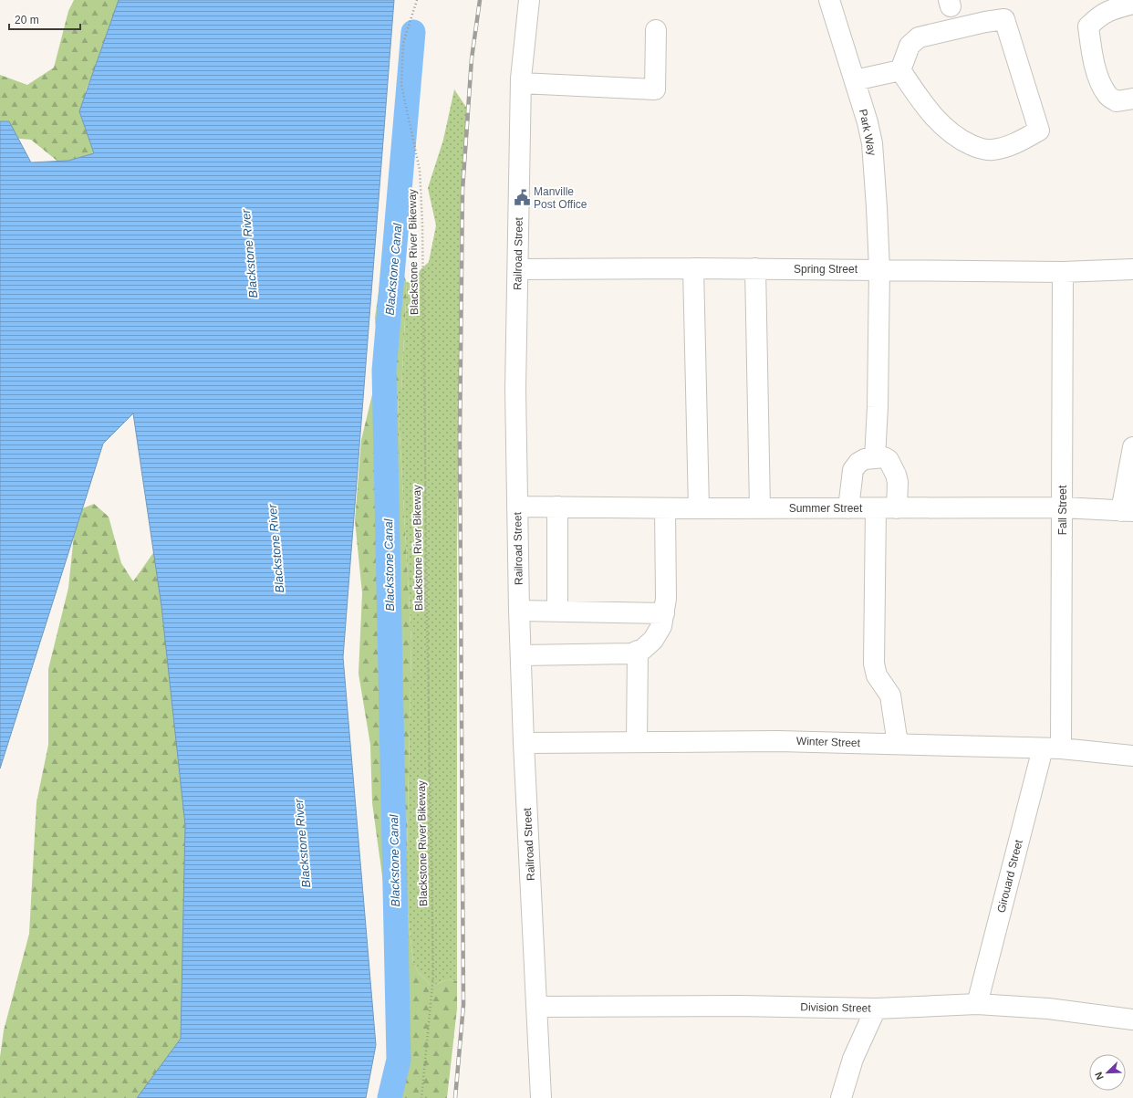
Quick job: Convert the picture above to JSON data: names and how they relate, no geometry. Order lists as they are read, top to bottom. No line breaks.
{"streets":{"street":["Park Way","Railroad Street","Spring Street","Summer Street","Fall Street","Winter Street","Girouard Street","Division Street"],"path":["Blackstone River Bikeway"]},"crossings":[["Park Way","Spring Street"],["Railroad Street","Spring Street"],["Railroad Street","Summer Street"],["Railroad Street","Winter Street"],["Railroad Street","Division Street"],["Spring Street","Fall Street"],["Summer Street","Fall Street"],["Fall Street","Winter Street"],["Fall Street","Girouard Street"],["Winter Street","Girouard Street"],["Girouard Street","Division Street"]],"water":["Blackstone River","Blackstone Canal"],"places":{"public building":["Manville Post Office"]},"scale_bar":"20 m","north":"bottom left"}
